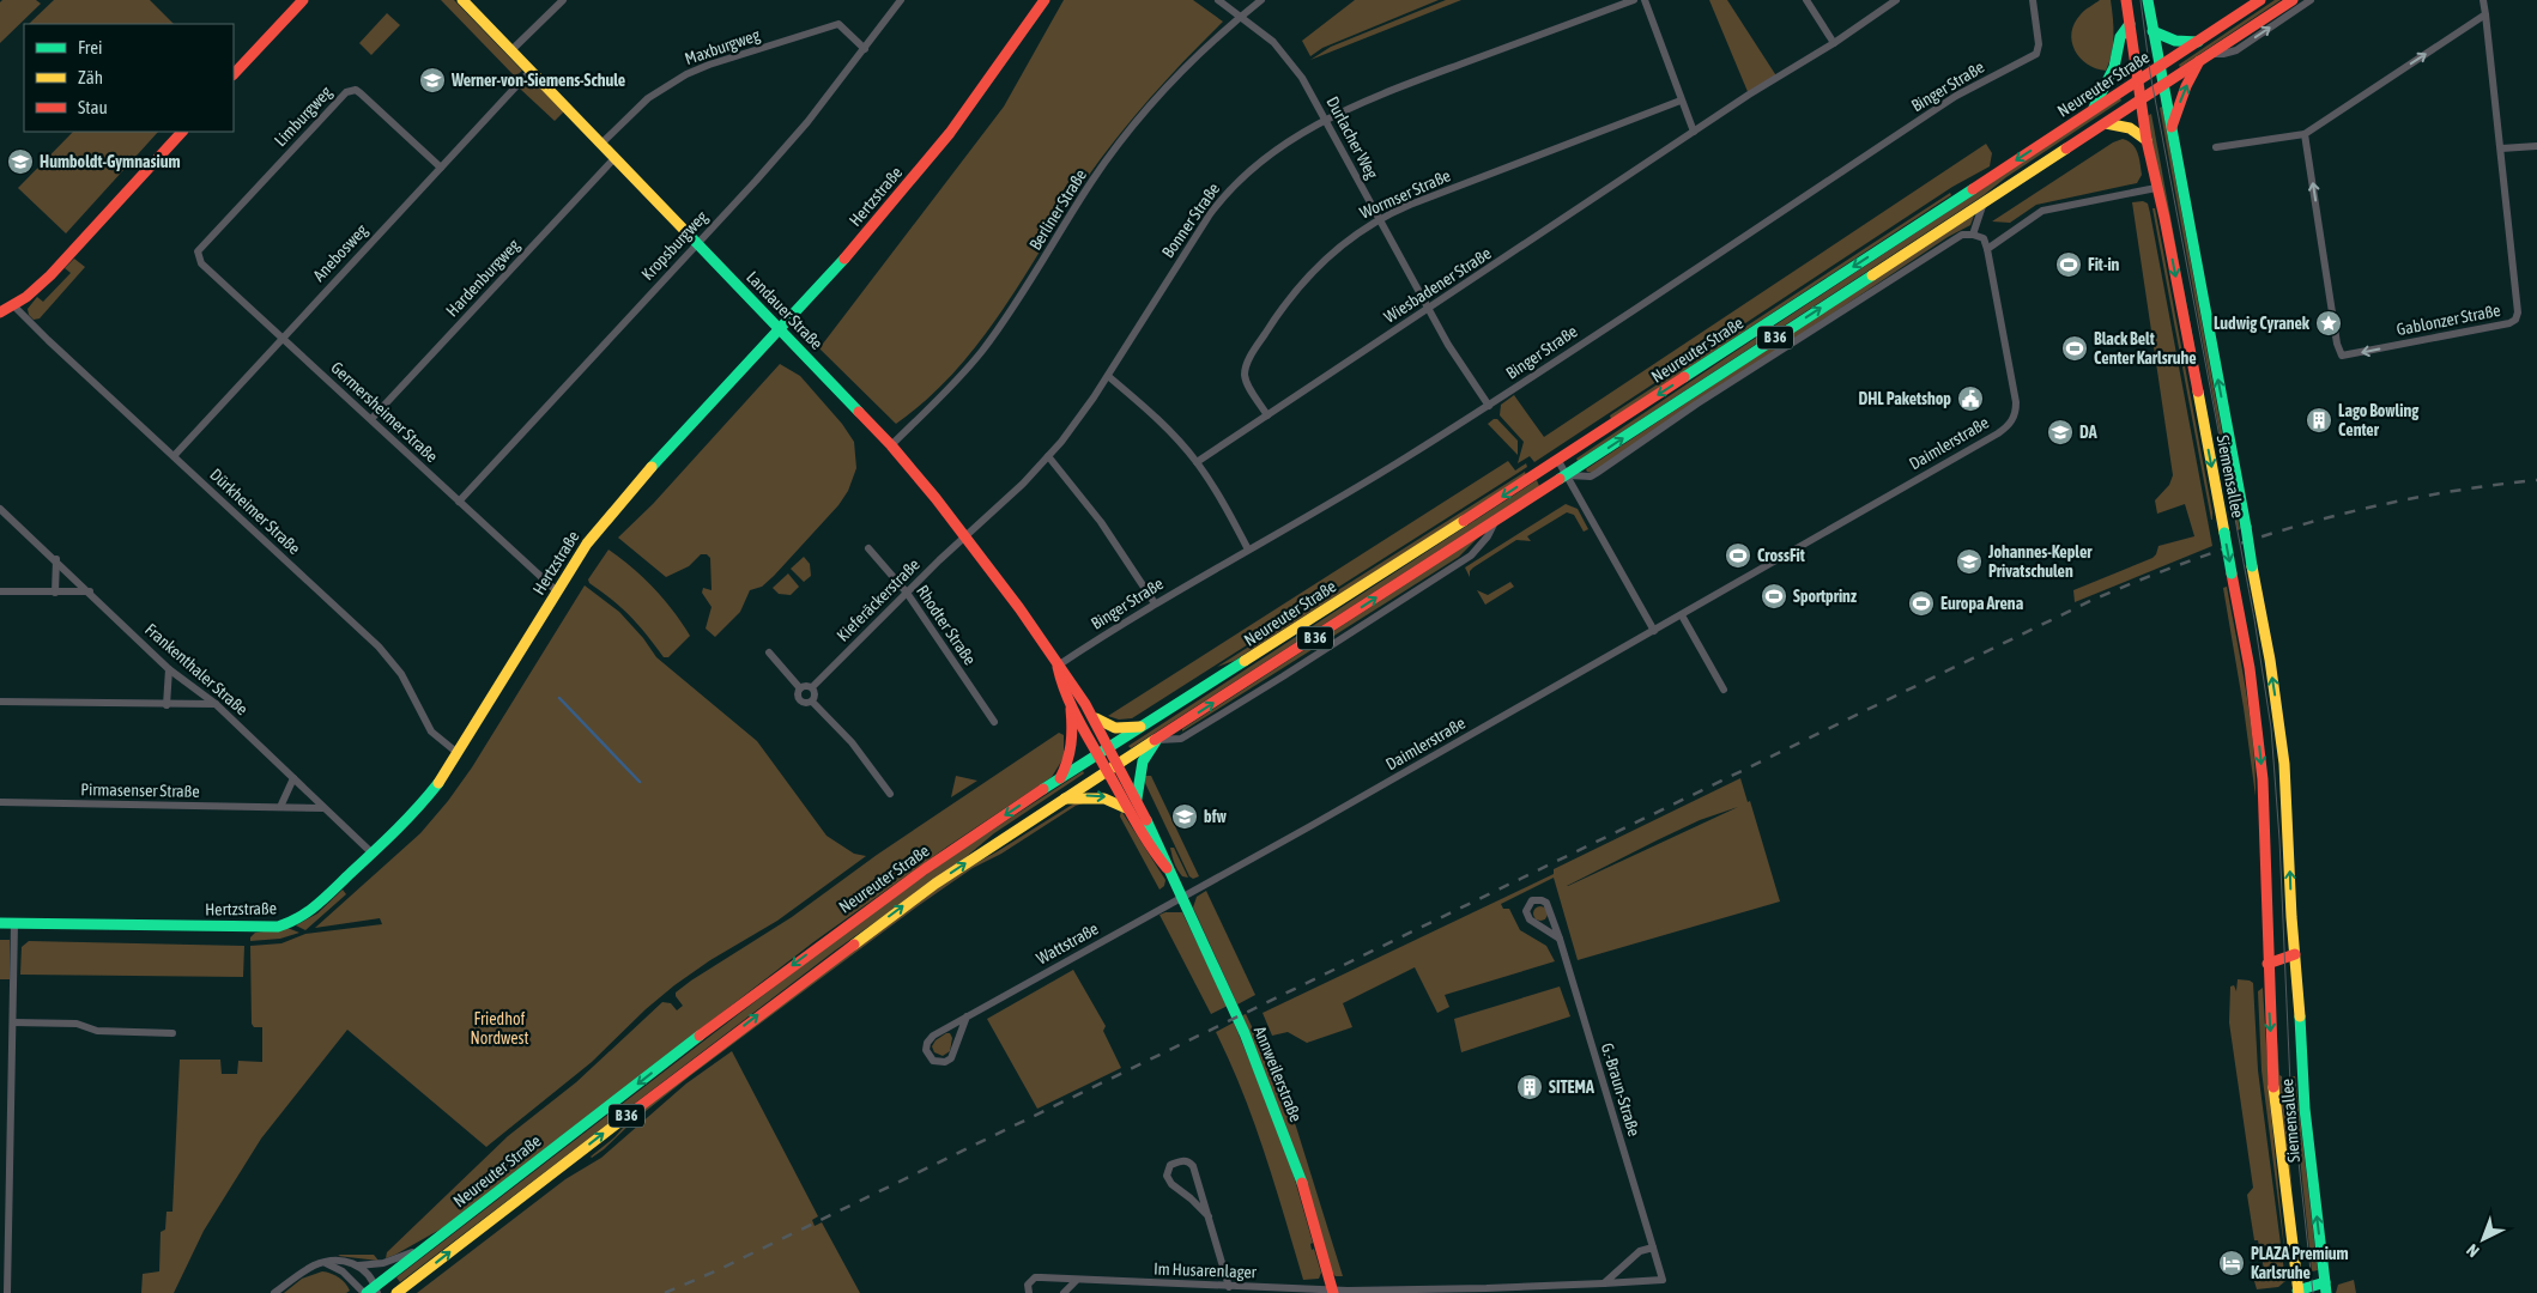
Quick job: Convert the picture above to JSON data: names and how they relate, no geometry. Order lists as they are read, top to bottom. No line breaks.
{"streets":{"main road":["Neureuter Straße","Hertzstraße","Landauer Straße","B 36","Siemensallee","Annweilerstraße"],"street":["Maxburgweg","Binger Straße","Limburgweg","Durlacher Weg","Wormser Straße","Berliner Straße","Bonner Straße","Kropsburgweg","Anebosweg","Hardenburgweg","Wiesbadener Straße","Gablonzer Straße","Germersheimer Straße","Daimlerstraße","Dürkheimer Straße","Kieferäckerstraße","Rhodter Straße","Frankenthaler Straße","Pirmasenser Straße","Wattstraße","G.-Braun-Straße","Im Husarenlager"]},"crossings":[["Maxburgweg","Kropsburgweg"],["Maxburgweg","Landauer Straße"],["Neureuter Straße","Landauer Straße"],["Neureuter Straße","Siemensallee"],["Neureuter Straße","Annweilerstraße"],["Binger Straße","Durlacher Weg"],["Binger Straße","Landauer Straße"],["Limburgweg","Anebosweg"],["Limburgweg","Germersheimer Straße"],["Durlacher Weg","Wormser Straße"],["Durlacher Weg","Berliner Straße"],["Durlacher Weg","Bonner Straße"],["Durlacher Weg","Wiesbadener Straße"],["Wormser Straße","Wiesbadener Straße"],["Hertzstraße","Landauer Straße"],["Hertzstraße","Germersheimer Straße"],["Hertzstraße","Dürkheimer Straße"],["Hertzstraße","Frankenthaler Straße"],["Berliner Straße","Landauer Straße"],["Bonner Straße","Landauer Straße"],["Bonner Straße","Kieferäckerstraße"],["Kropsburgweg","Landauer Straße"],["Kropsburgweg","Germersheimer Straße"],["Anebosweg","Landauer Straße"],["Anebosweg","Germersheimer Straße"],["Anebosweg","Dürkheimer Straße"],["Hardenburgweg","Landauer Straße"],["Hardenburgweg","Germersheimer Straße"],["Landauer Straße","Kieferäckerstraße"],["Landauer Straße","Annweilerstraße"],["Daimlerstraße","Wattstraße"],["Daimlerstraße","Annweilerstraße"],["Kieferäckerstraße","Rhodter Straße"],["Frankenthaler Straße","Pirmasenser Straße"],["Wattstraße","Annweilerstraße"],["Annweilerstraße","G.-Braun-Straße"],["Annweilerstraße","Im Husarenlager"],["G.-Braun-Straße","Im Husarenlager"]],"parks":["Friedhof Nordwest"],"places":{"school or university":["Werner-von-Siemens-Schule","Humboldt-Gymnasium","DA","Johannes-Kepler Privatschulen","bfw"],"sports":["Fit-in","Black Belt Center Karlsruhe","CrossFit","Sportprinz","Europa Arena"],"place":["Ludwig Cyranek"],"public building":["DHL Paketshop"],"building":["Lago Bowling Center","SITEMA"],"hotel":["PLAZA Premium Karlsruhe"]},"legend":["Frei","Zäh","Stau"],"north":"bottom left"}
